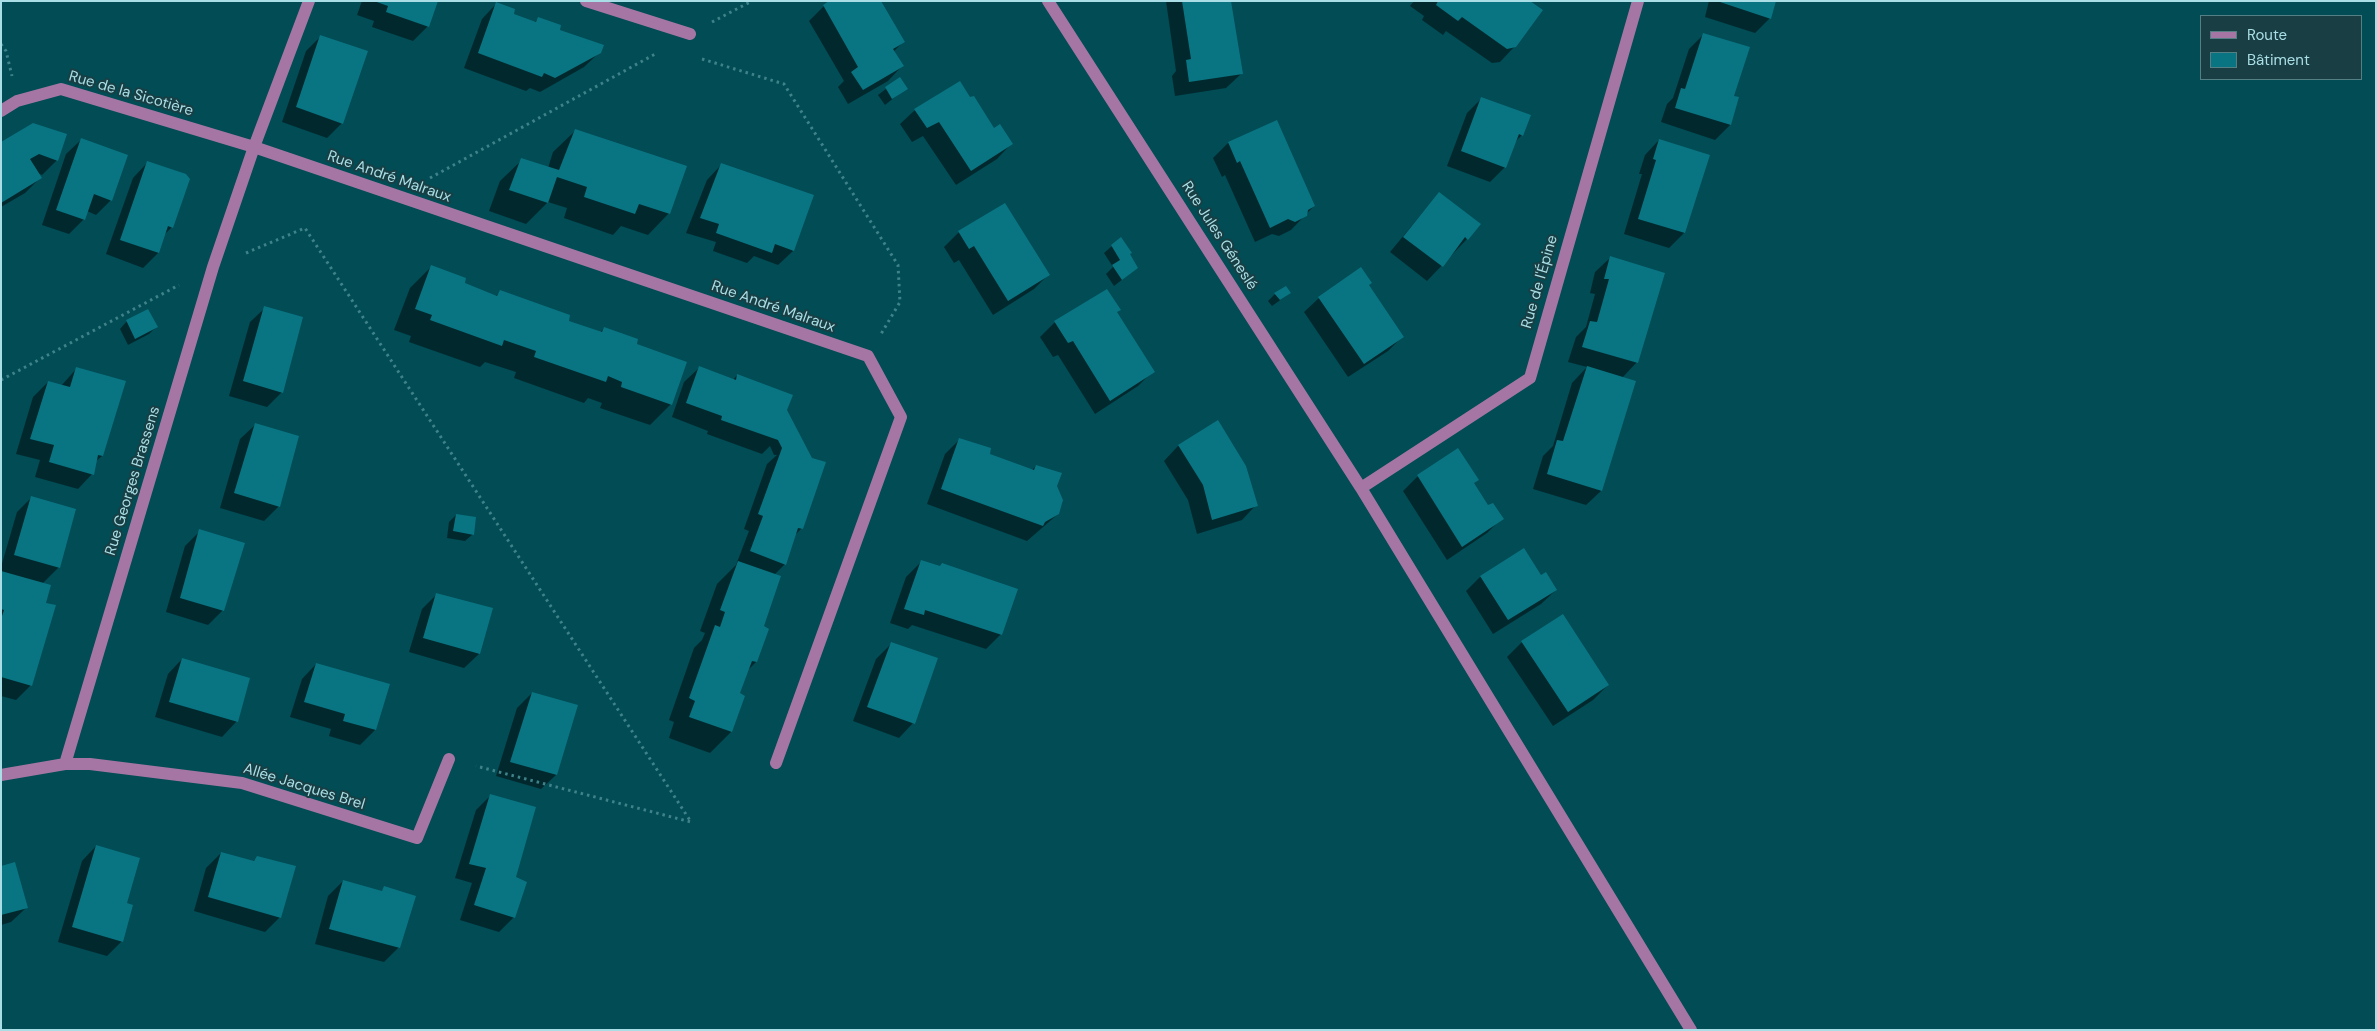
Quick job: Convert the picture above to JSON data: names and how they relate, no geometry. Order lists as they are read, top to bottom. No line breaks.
{"streets":{"street":["Rue de la Sicotière","Rue André Malraux","Rue Jules Géneslé","Rue de l'Épine","Rue Georges Brassens","Allée Jacques Brel"]},"crossings":[["Rue de la Sicotière","Rue André Malraux"],["Rue de la Sicotière","Rue Georges Brassens"],["Rue André Malraux","Rue Georges Brassens"],["Rue Jules Géneslé","Rue de l'Épine"],["Rue Georges Brassens","Allée Jacques Brel"]],"legend":["Route","Bâtiment"]}
